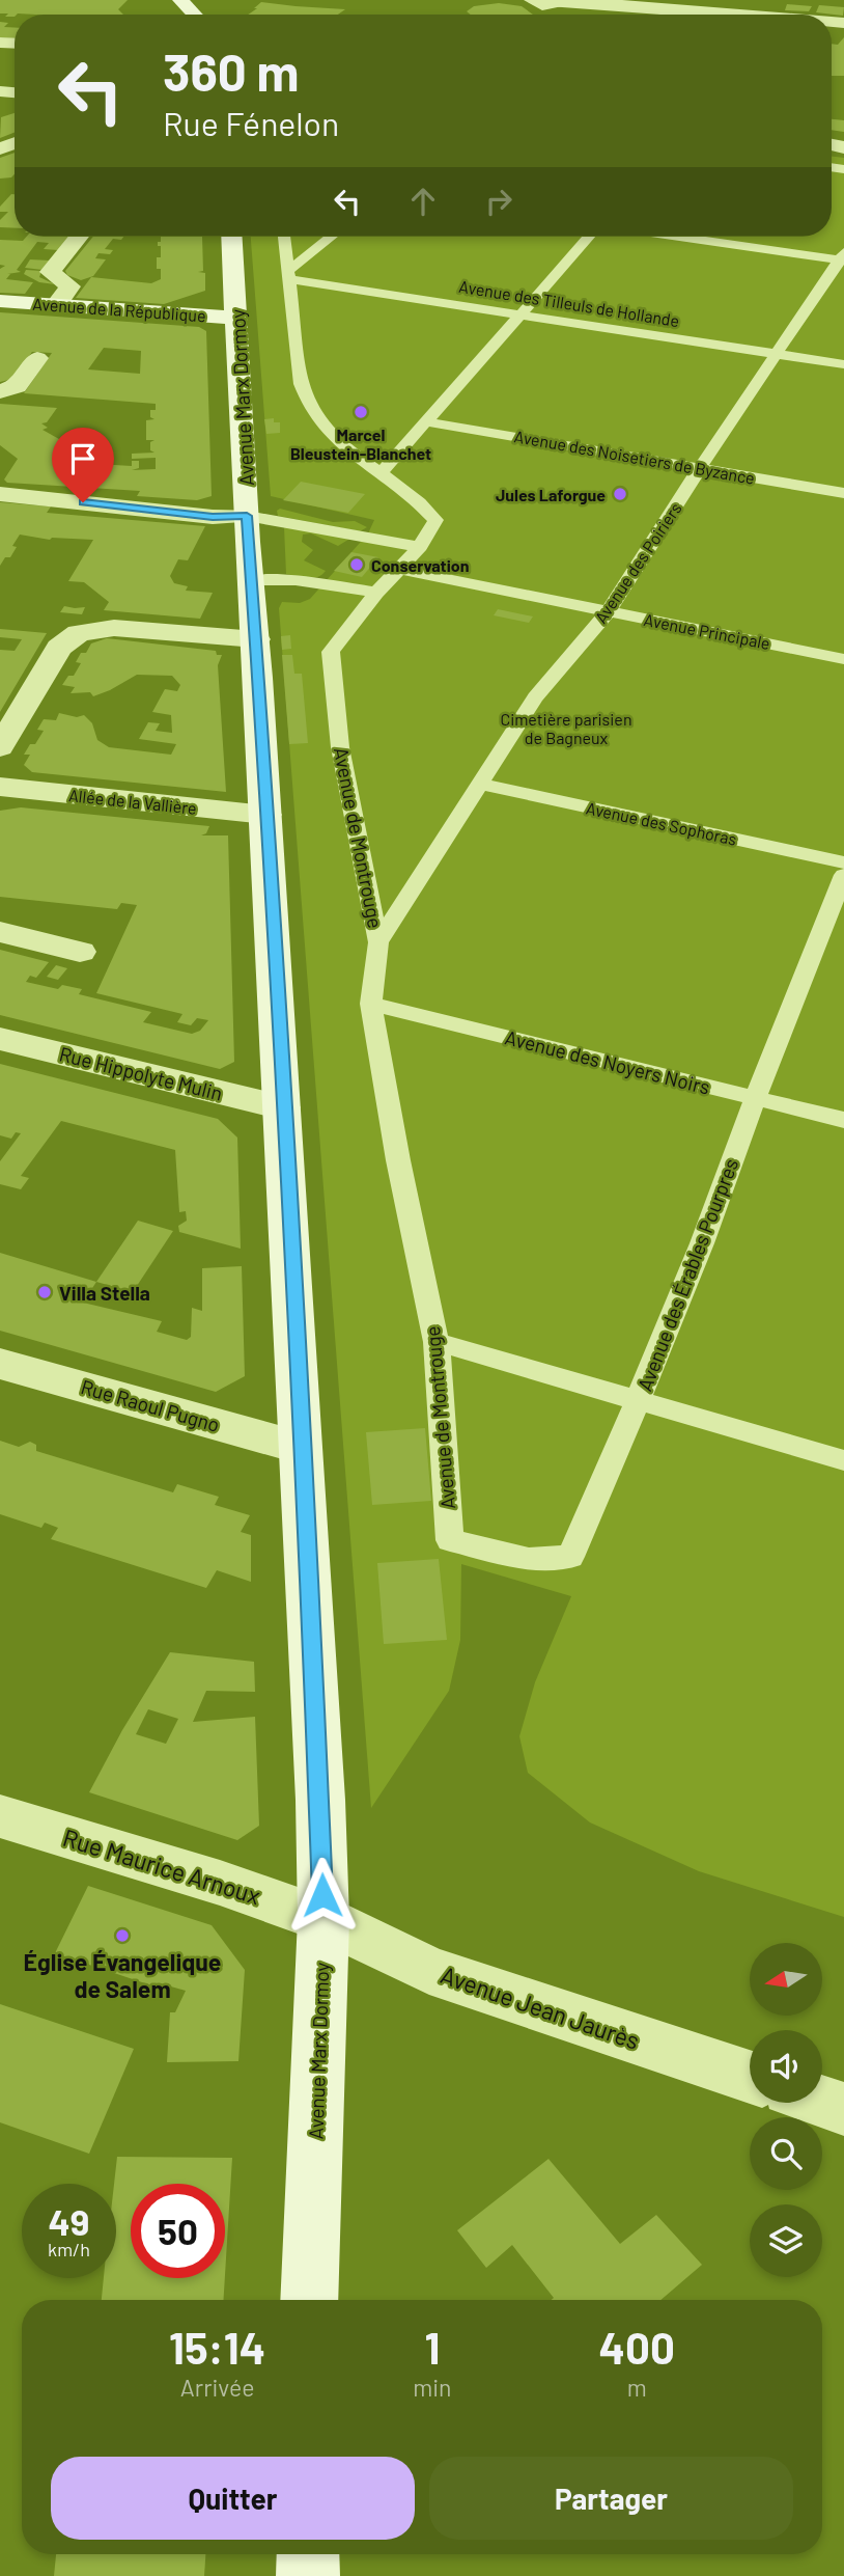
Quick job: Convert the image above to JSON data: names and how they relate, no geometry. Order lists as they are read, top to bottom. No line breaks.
{"streets":{"main road":["Avenue de la République","Avenue Marx Dormoy"],"street":["Allée de la Vallière","Rue Hippolyte Mulin","Rue Raoul Pugno","Rue Maurice Arnoux","Avenue Jean Jaurès"],"lane":["Avenue des Tilleuls de Hollande","Avenue des Noisetiers de Byzance","Avenue des Poiriers","Avenue Principale","Avenue des Sophoras","Avenue de Montrouge","Avenue des Noyers Noirs","Avenue des Érables Pourpres"]},"crossings":[["Avenue des Tilleuls de Hollande","Avenue des Poiriers"],["Avenue des Tilleuls de Hollande","Avenue de Montrouge"],["Avenue de la République","Avenue Marx Dormoy"],["Avenue Marx Dormoy","Allée de la Vallière"],["Avenue Marx Dormoy","Rue Hippolyte Mulin"],["Avenue Marx Dormoy","Rue Raoul Pugno"],["Avenue Marx Dormoy","Rue Maurice Arnoux"],["Avenue Marx Dormoy","Avenue Jean Jaurès"],["Avenue des Noisetiers de Byzance","Avenue des Poiriers"],["Avenue des Poiriers","Avenue Principale"],["Avenue des Poiriers","Avenue des Sophoras"],["Avenue des Poiriers","Avenue de Montrouge"],["Avenue Principale","Avenue de Montrouge"],["Avenue de Montrouge","Avenue des Noyers Noirs"],["Avenue de Montrouge","Avenue des Érables Pourpres"],["Avenue des Noyers Noirs","Avenue des Érables Pourpres"],["Rue Maurice Arnoux","Avenue Jean Jaurès"]],"parks":["Cimetière parisien de Bagneux"],"places":["Marcel Bleustein-Blanchet","Jules Laforgue","Conservation","Villa Stella","Église Évangelique de Salem"],"north":"left","page":{"turn":["360 m","Rue Fénelon"],"speed":"49 km/h","limit":"50","eta":["15:14","Arrivée","1","min","400","m"],"buttons":["Quitter","Partager"]}}
